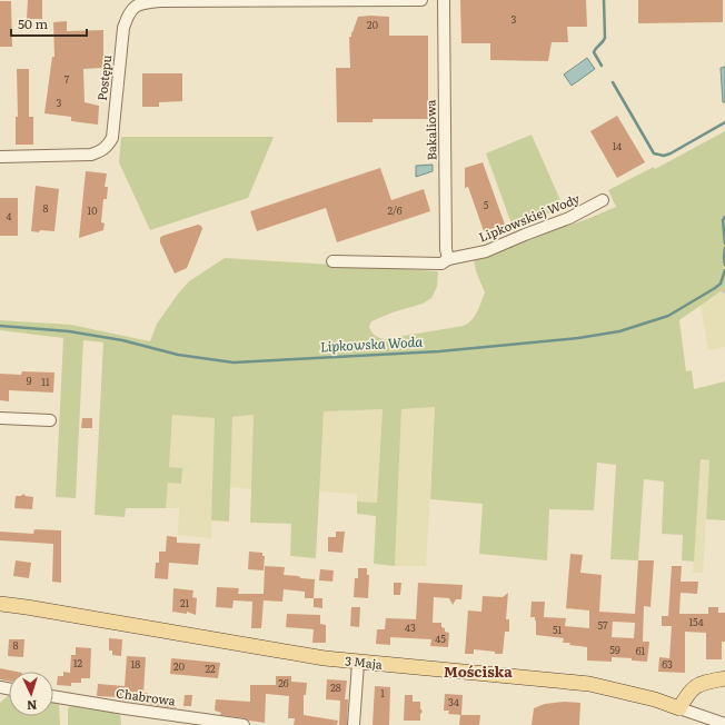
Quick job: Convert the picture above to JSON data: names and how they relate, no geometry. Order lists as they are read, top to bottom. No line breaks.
{"streets":{"main road":["3 Maja"],"street":["Postępu","Bakaliowa","Lipkowskiej Wody","Chabrowa"]},"crossings":[["Bakaliowa","Lipkowskiej Wody"]],"districts":["Mościska"],"water":["Lipkowska Woda"],"house_numbers":["3","20","7","3","14","5","8","10","2/6","4","9","11","21","154","57","43","51","45","8","59","61","12","18","63","20","22","26","28","1","34"],"scale_bar":"50 m","north":"bottom"}
